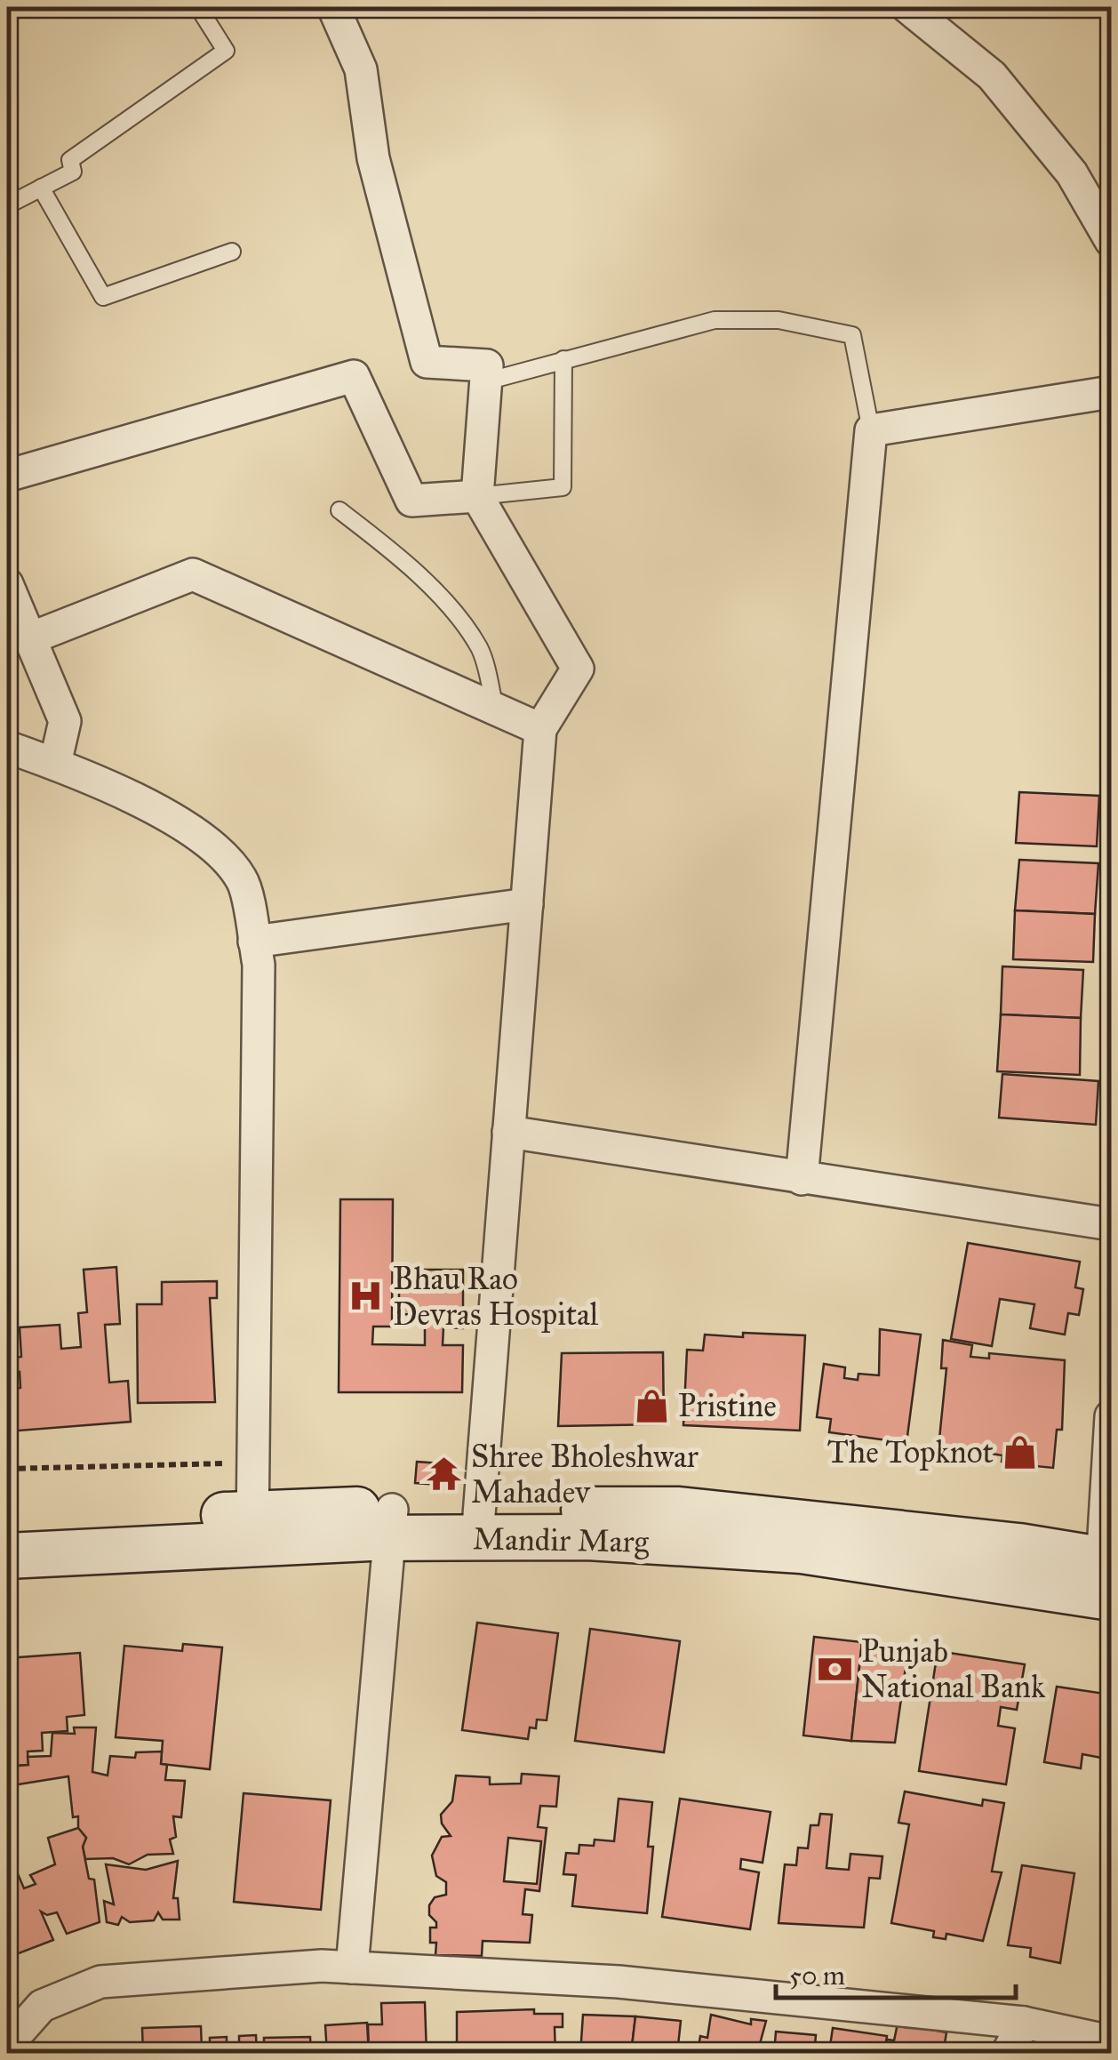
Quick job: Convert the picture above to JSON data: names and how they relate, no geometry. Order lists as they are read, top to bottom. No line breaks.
{"places":{"hospital":["Bhau Rao Devras Hospital"],"shop":["Pristine","The Topknot"],"temple":["Shree Bholeshwar Mahadev"],"bank":["Punjab National Bank"]},"scale_bar":"50 m"}
